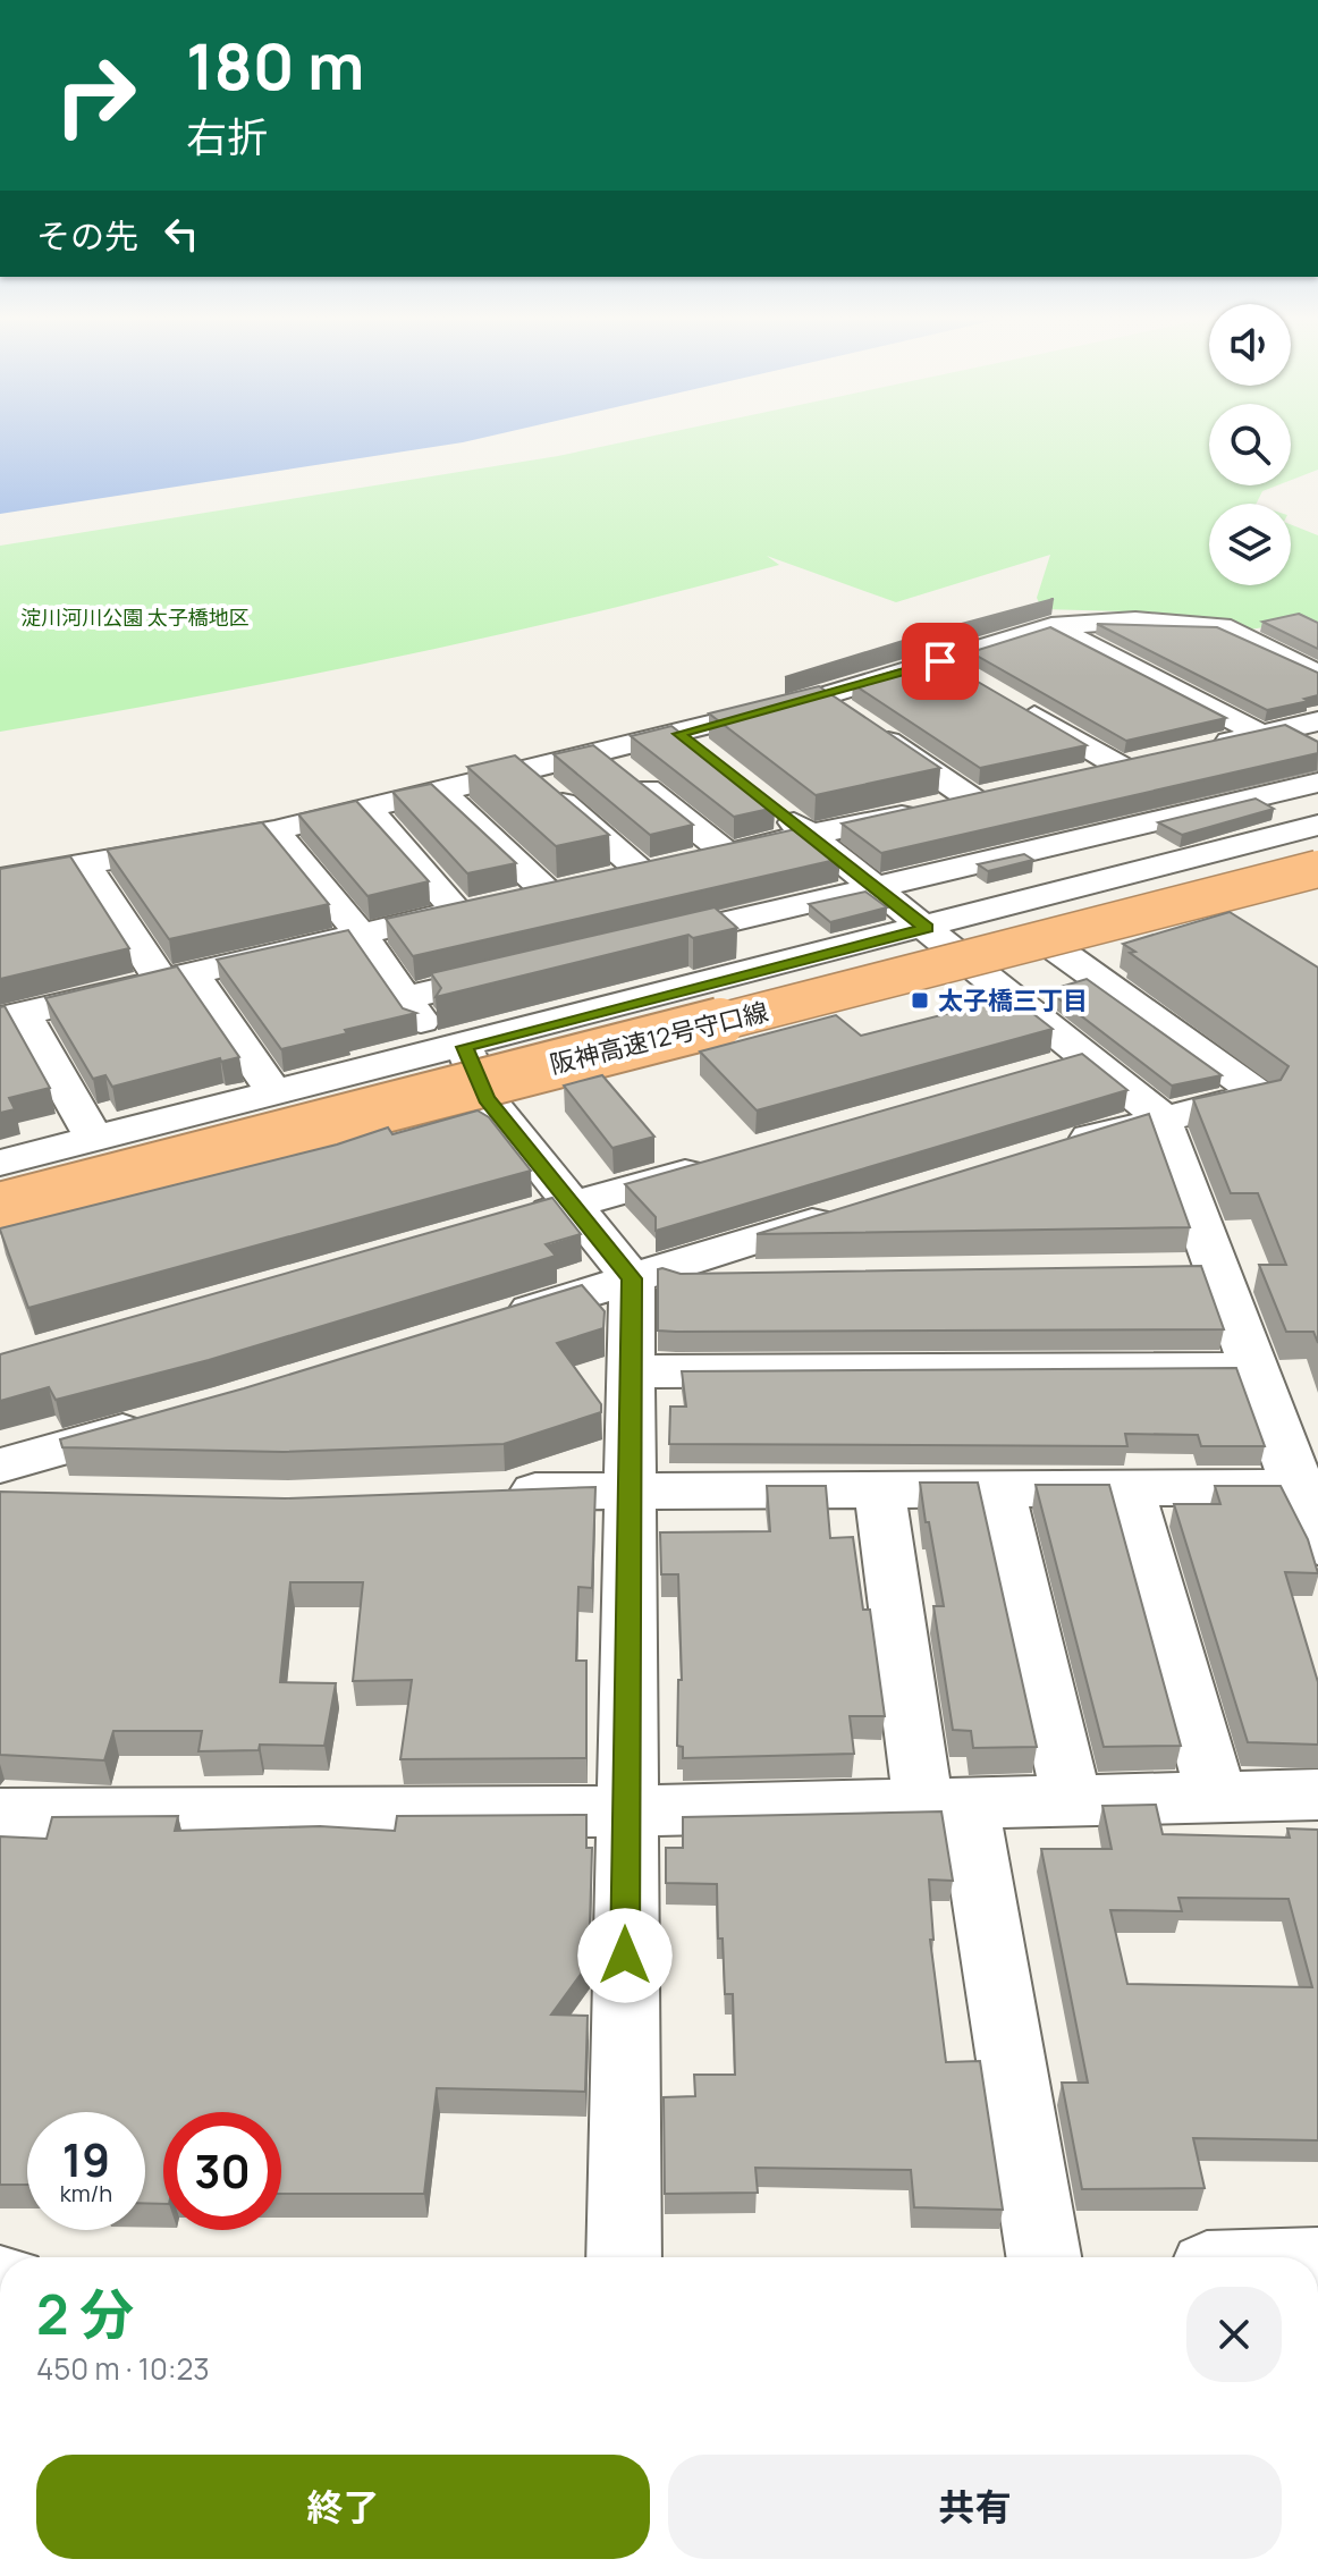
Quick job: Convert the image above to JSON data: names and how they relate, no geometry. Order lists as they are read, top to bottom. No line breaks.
{"streets":{"highway":["阪神高速12号守口線"]},"parks":["淀川河川公園 太子橋地区"],"places":{"transit":["太子橋三丁目"]},"page":{"turn":["180 m","右折"],"then":"その先","speed":"19 km/h","limit":"30","heading":["2 分","450 m · 10:23"],"buttons":["終了","共有"]}}
